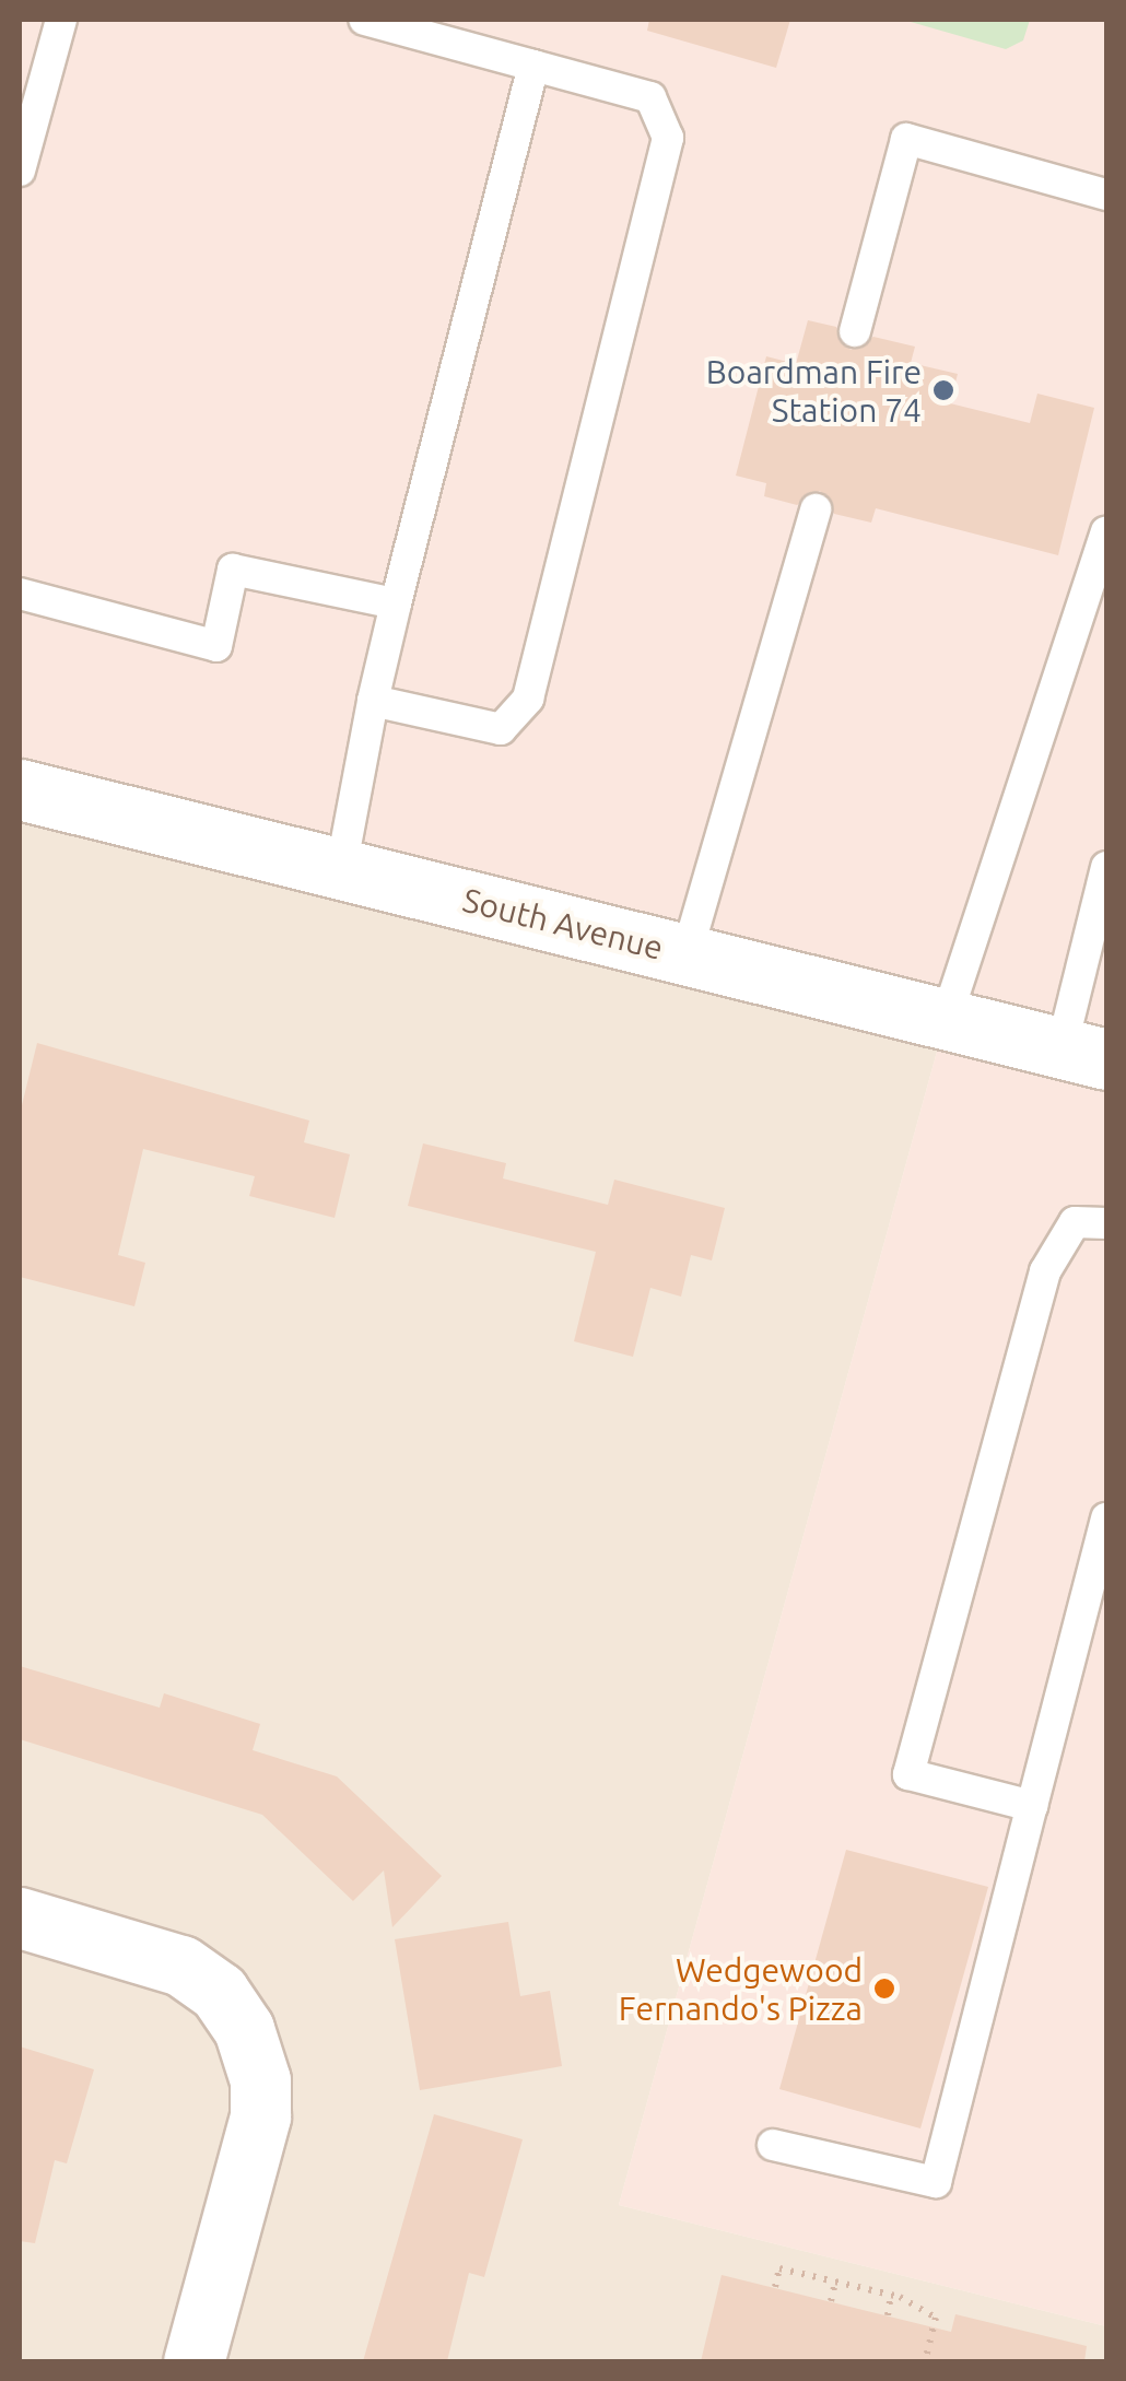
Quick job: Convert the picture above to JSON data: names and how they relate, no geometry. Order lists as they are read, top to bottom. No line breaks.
{"streets":{"main road":["South Avenue"]},"places":["Boardman Fire Station 74","Wedgewood Fernando's Pizza"]}
